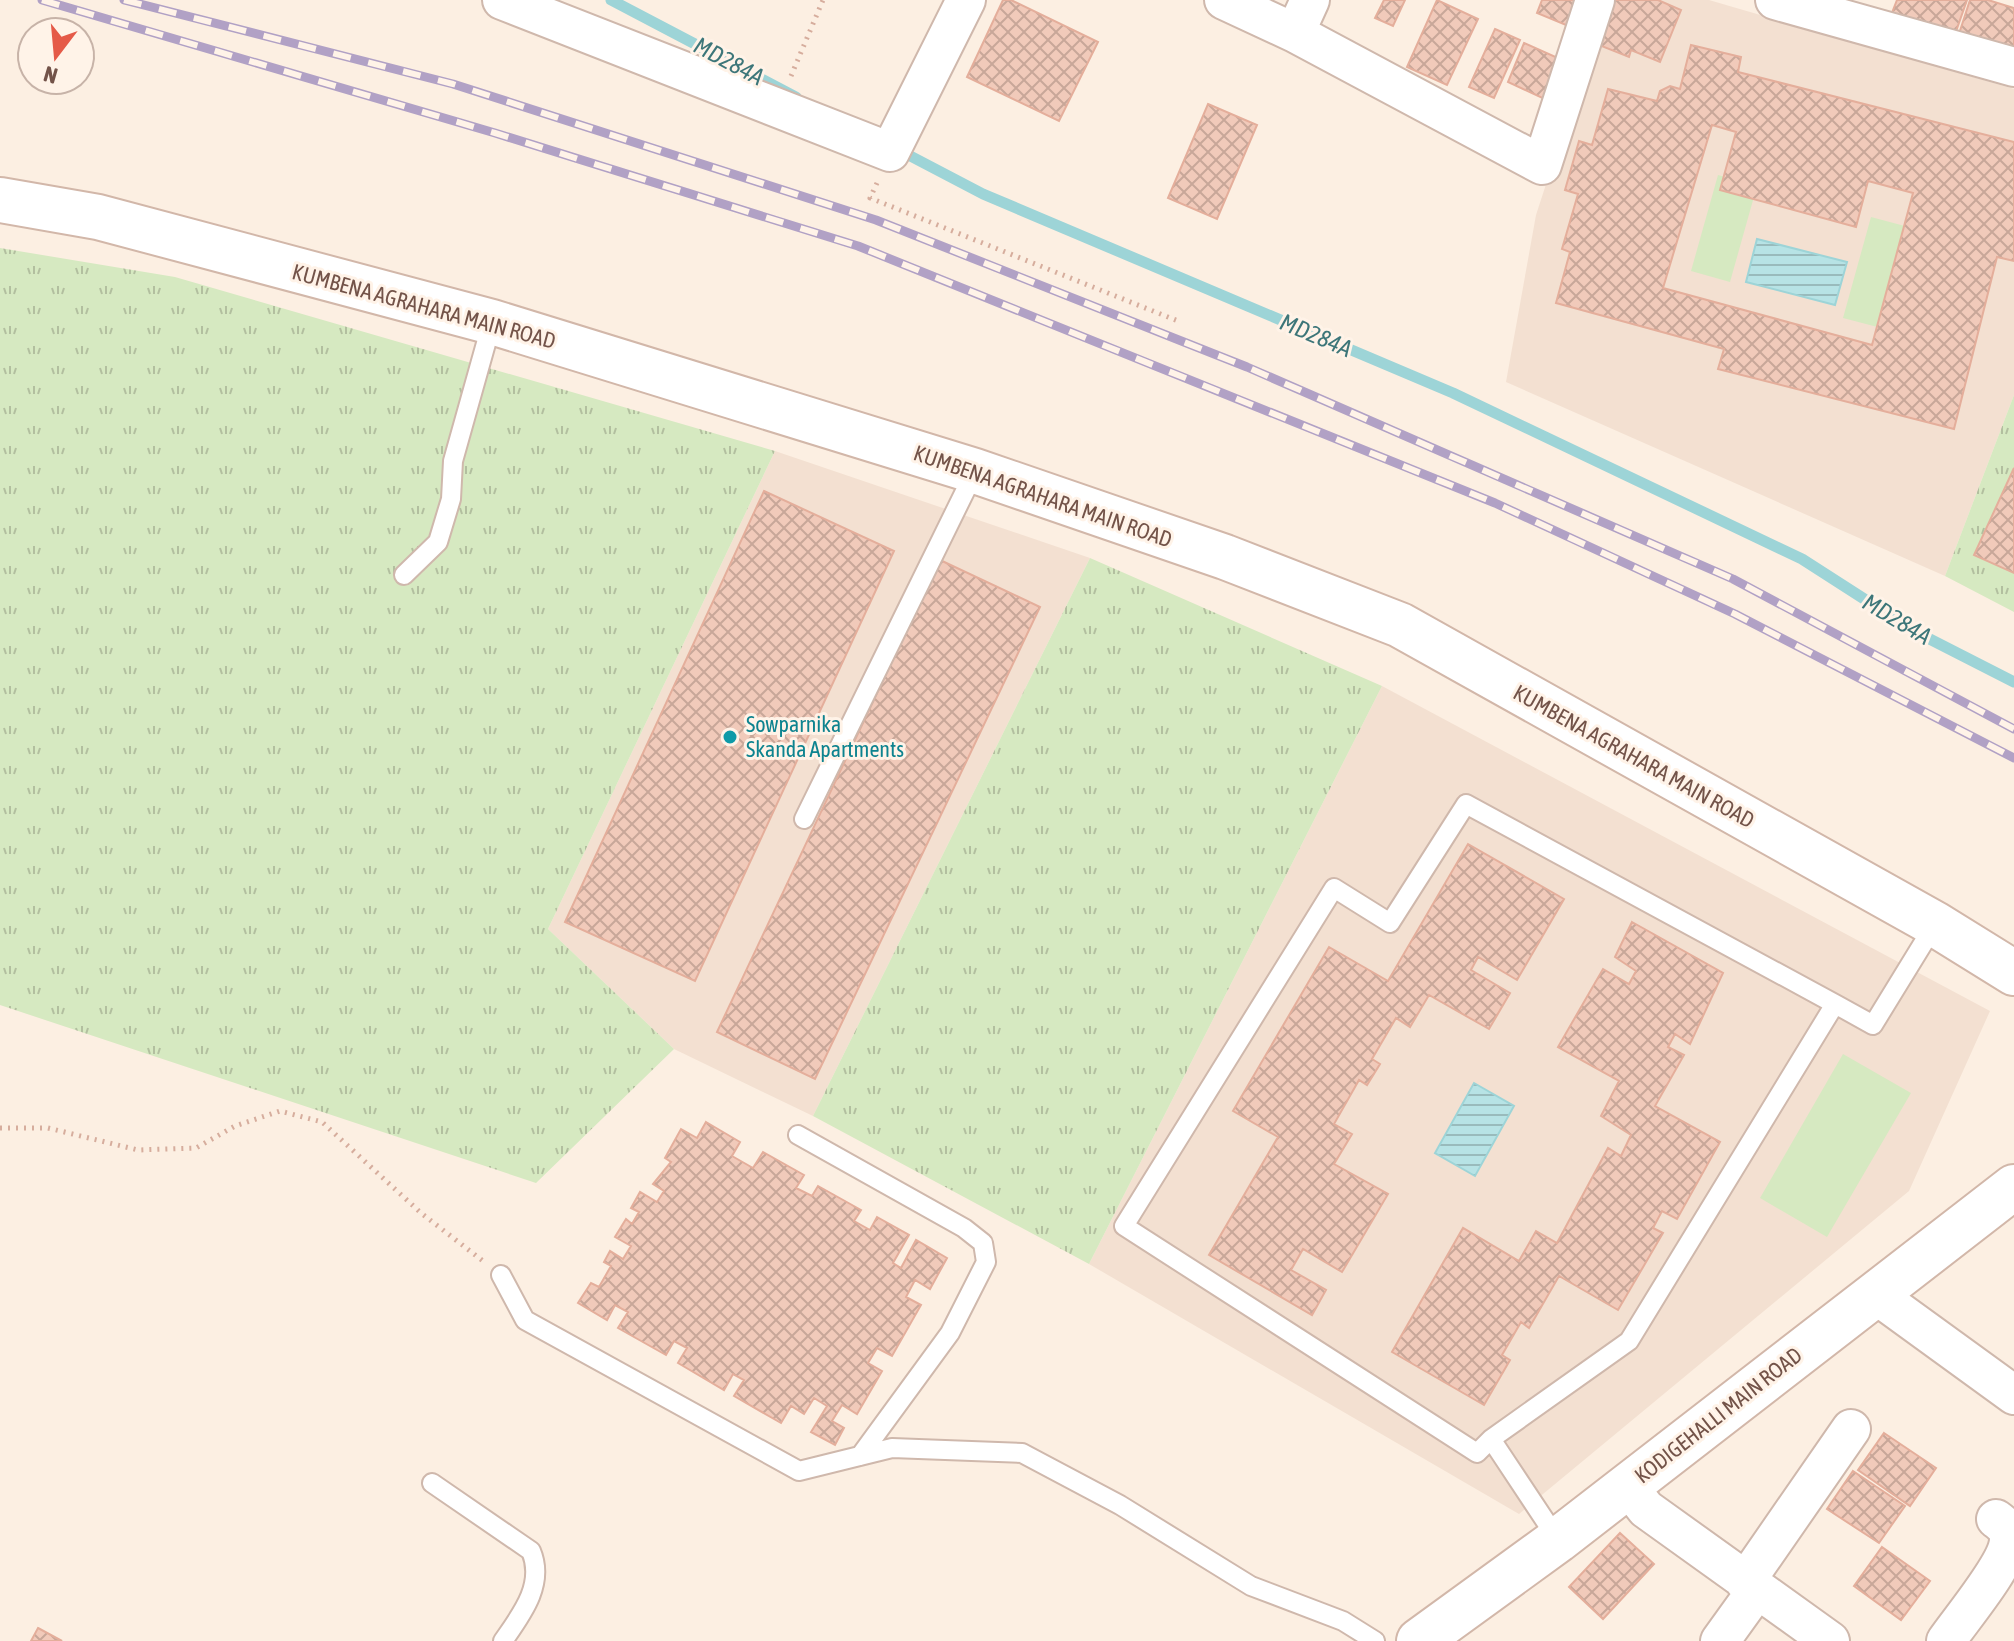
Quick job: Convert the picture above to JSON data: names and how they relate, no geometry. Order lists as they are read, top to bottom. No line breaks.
{"streets":{"street":["KUMBENA AGRAHARA MAIN ROAD","KODIGEHALLI MAIN ROAD"]},"water":["MD284A"],"places":["Sowparnika Skanda Apartments"],"north":"bottom"}
